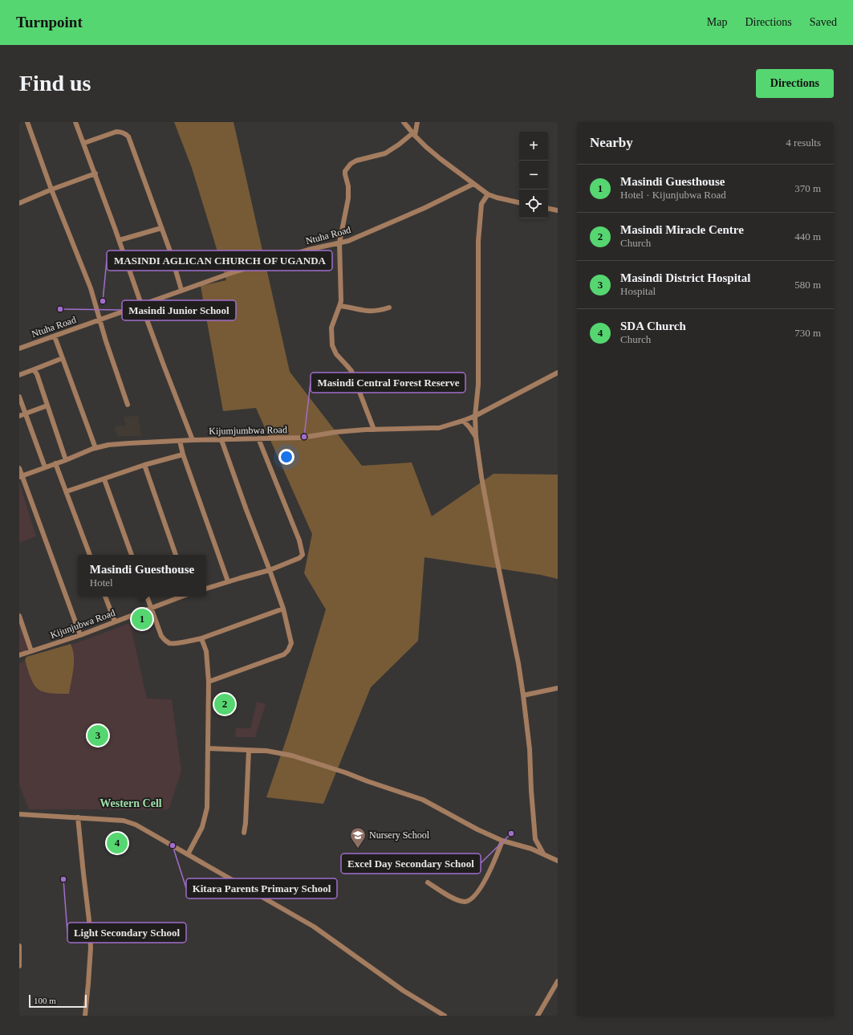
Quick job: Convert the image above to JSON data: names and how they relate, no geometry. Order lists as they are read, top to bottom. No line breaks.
{"streets":{"street":["Ntuha Road","Kijumjumbwa Road","Kijunjubwa Road"]},"districts":["Western Cell"],"places":{"other":["MASINDI AGLICAN CHURCH OF UGANDA","Masindi Junior School","Masindi Central Forest Reserve","Excel Day Secondary School","Kitara Parents Primary School","Light Secondary School"],"school or university":["Nursery School"]},"scale_bar":"100 m","page":{"header":"Turnpoint","nav":["Map","Directions","Saved"],"buttons":"Directions","title":"Find us","heading":["Nearby","4 results"],"map_buttons":["+","−"],"list":[{"mark":"1","name":"Masindi Guesthouse","note":"Hotel · Kijunjubwa Road","value":"370 m"},{"mark":"2","name":"Masindi Miracle Centre","note":"Church","value":"440 m"},{"mark":"3","name":"Masindi District Hospital","note":"Hospital","value":"580 m"},{"mark":"4","name":"SDA Church","note":"Church","value":"730 m"}],"popup":["Masindi Guesthouse","Hotel"],"pins":["1","2","3","4"],"scale":"100 m"}}
